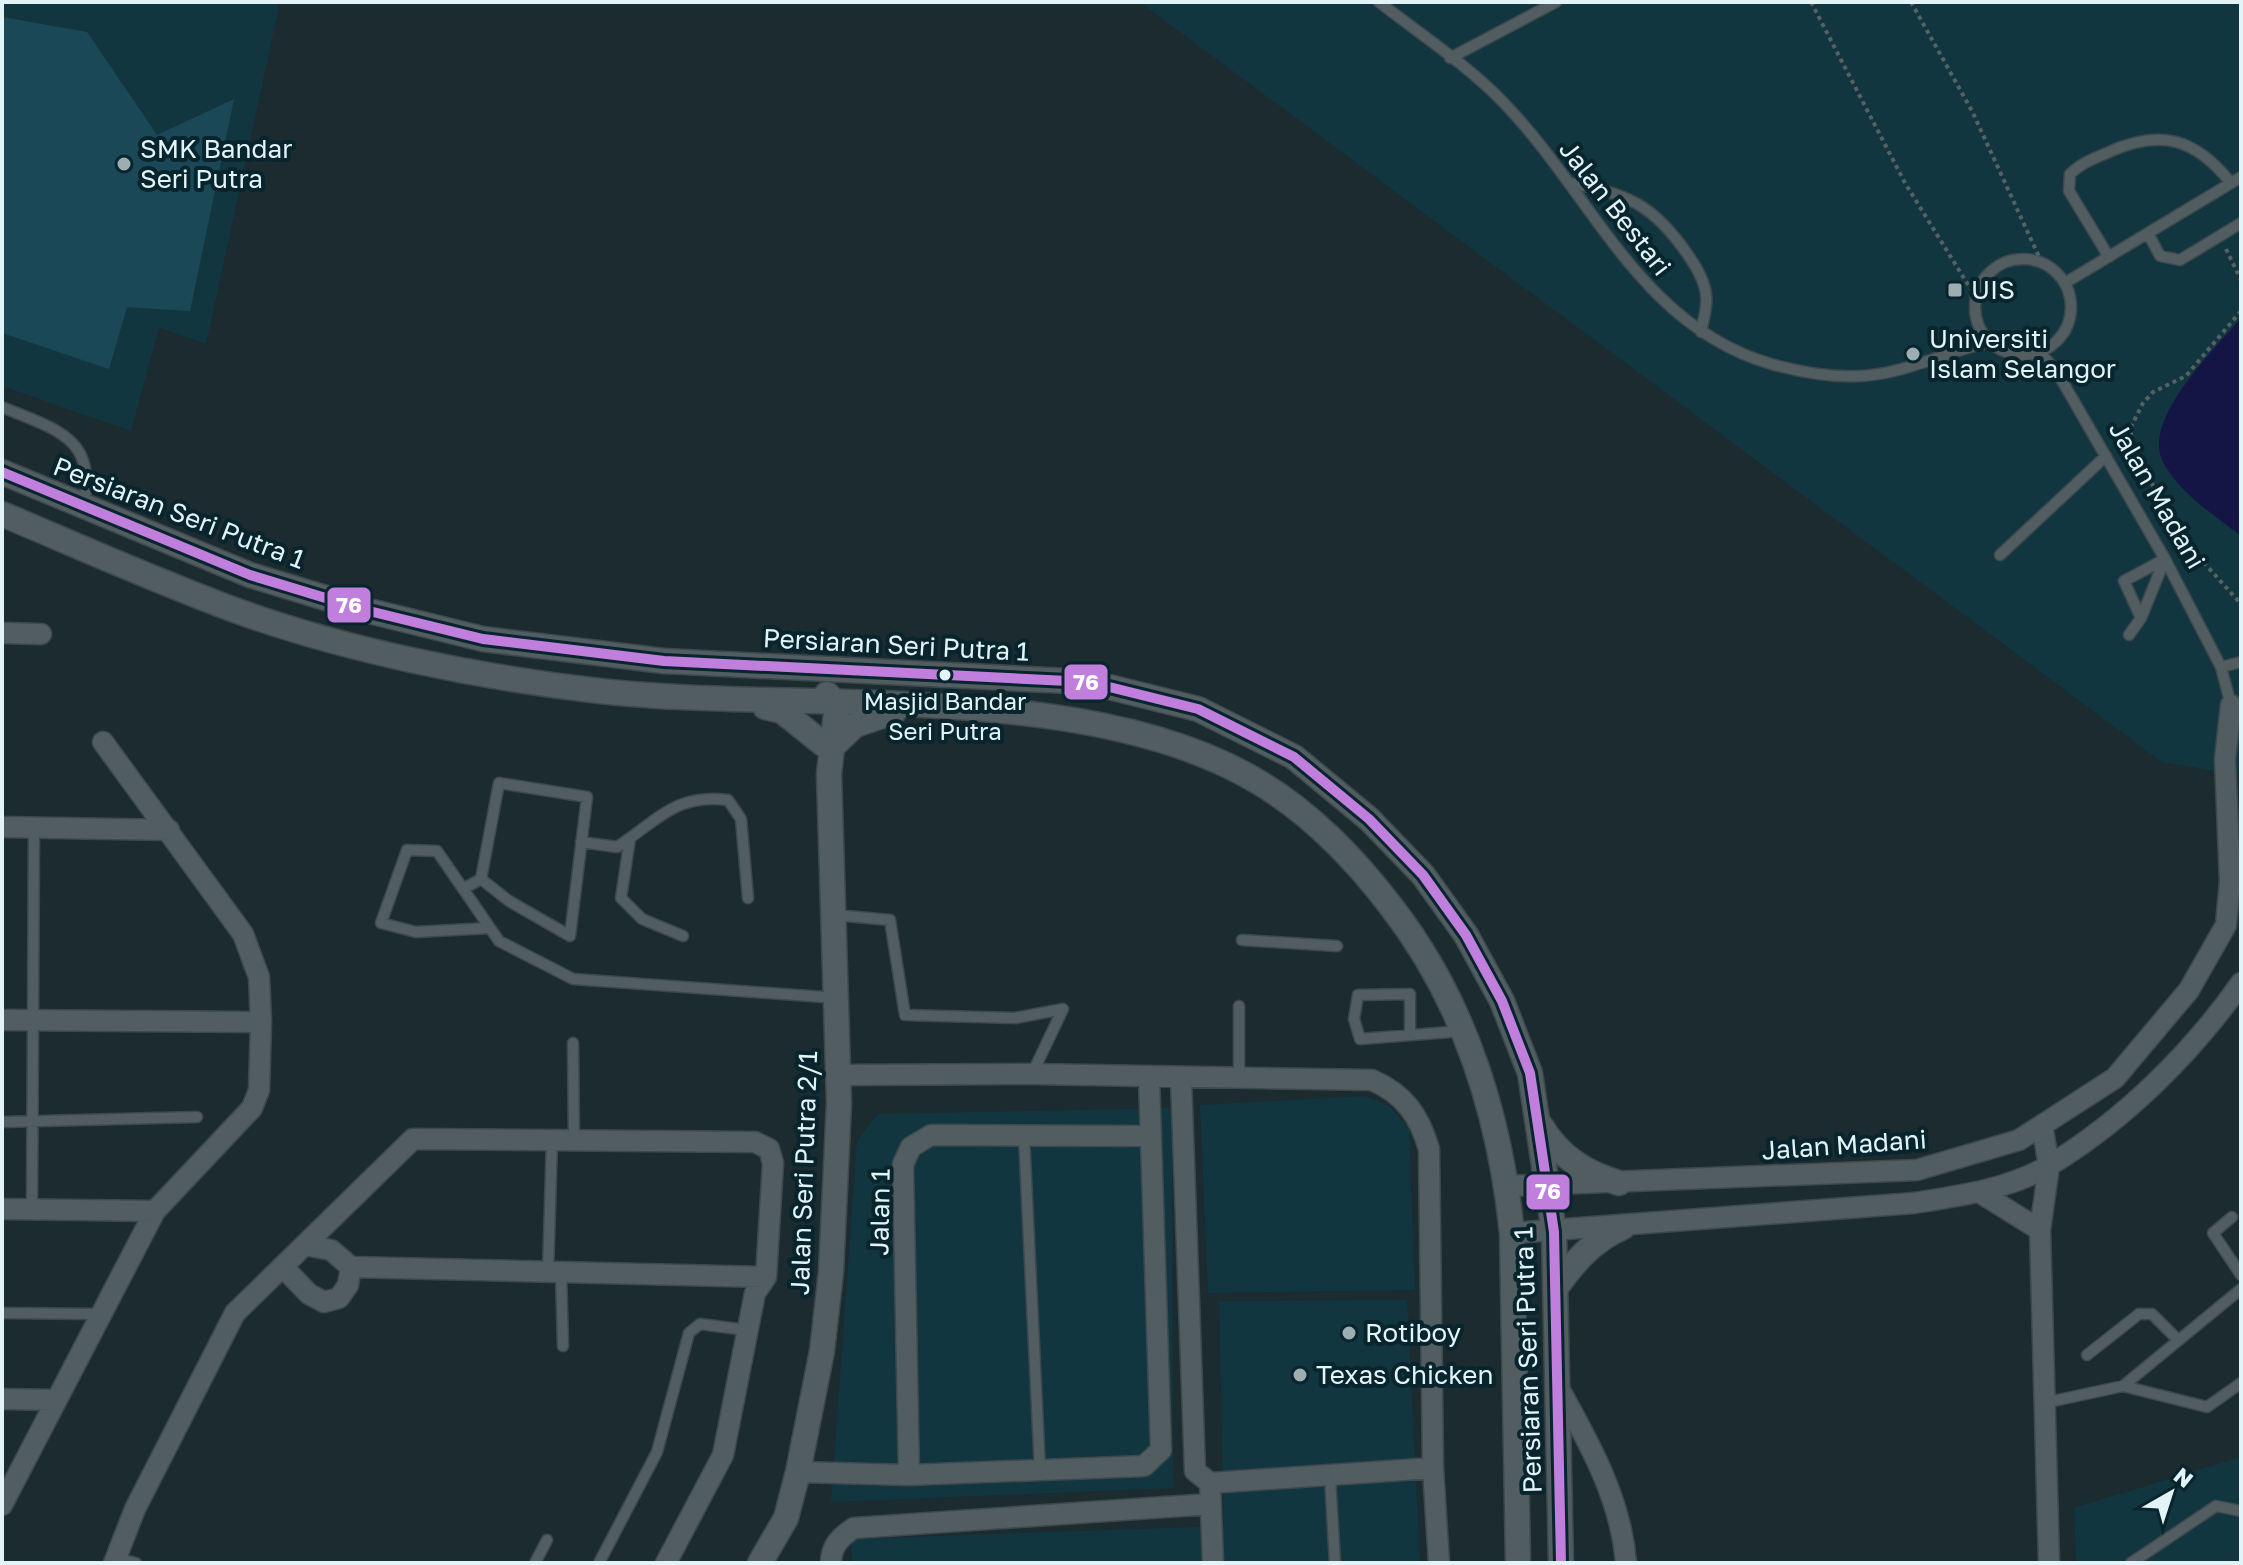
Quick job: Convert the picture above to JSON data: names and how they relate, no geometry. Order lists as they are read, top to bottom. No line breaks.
{"streets":{"street":["Jalan Madani","Persiaran Seri Putra 1","Jalan Seri Putra 2/1","Jalan 1"],"lane":["Jalan Bestari"]},"crossings":[["Jalan Bestari","Jalan Madani"],["Jalan Madani","Persiaran Seri Putra 1"],["Persiaran Seri Putra 1","Jalan Seri Putra 2/1"]],"places":{"other":["SMK Bandar Seri Putra","Universiti Islam Selangor","Masjid Bandar Seri Putra","Rotiboy","Texas Chicken"],"transit":["UIS"]},"lines":["transit line 76"],"north":"top right"}
